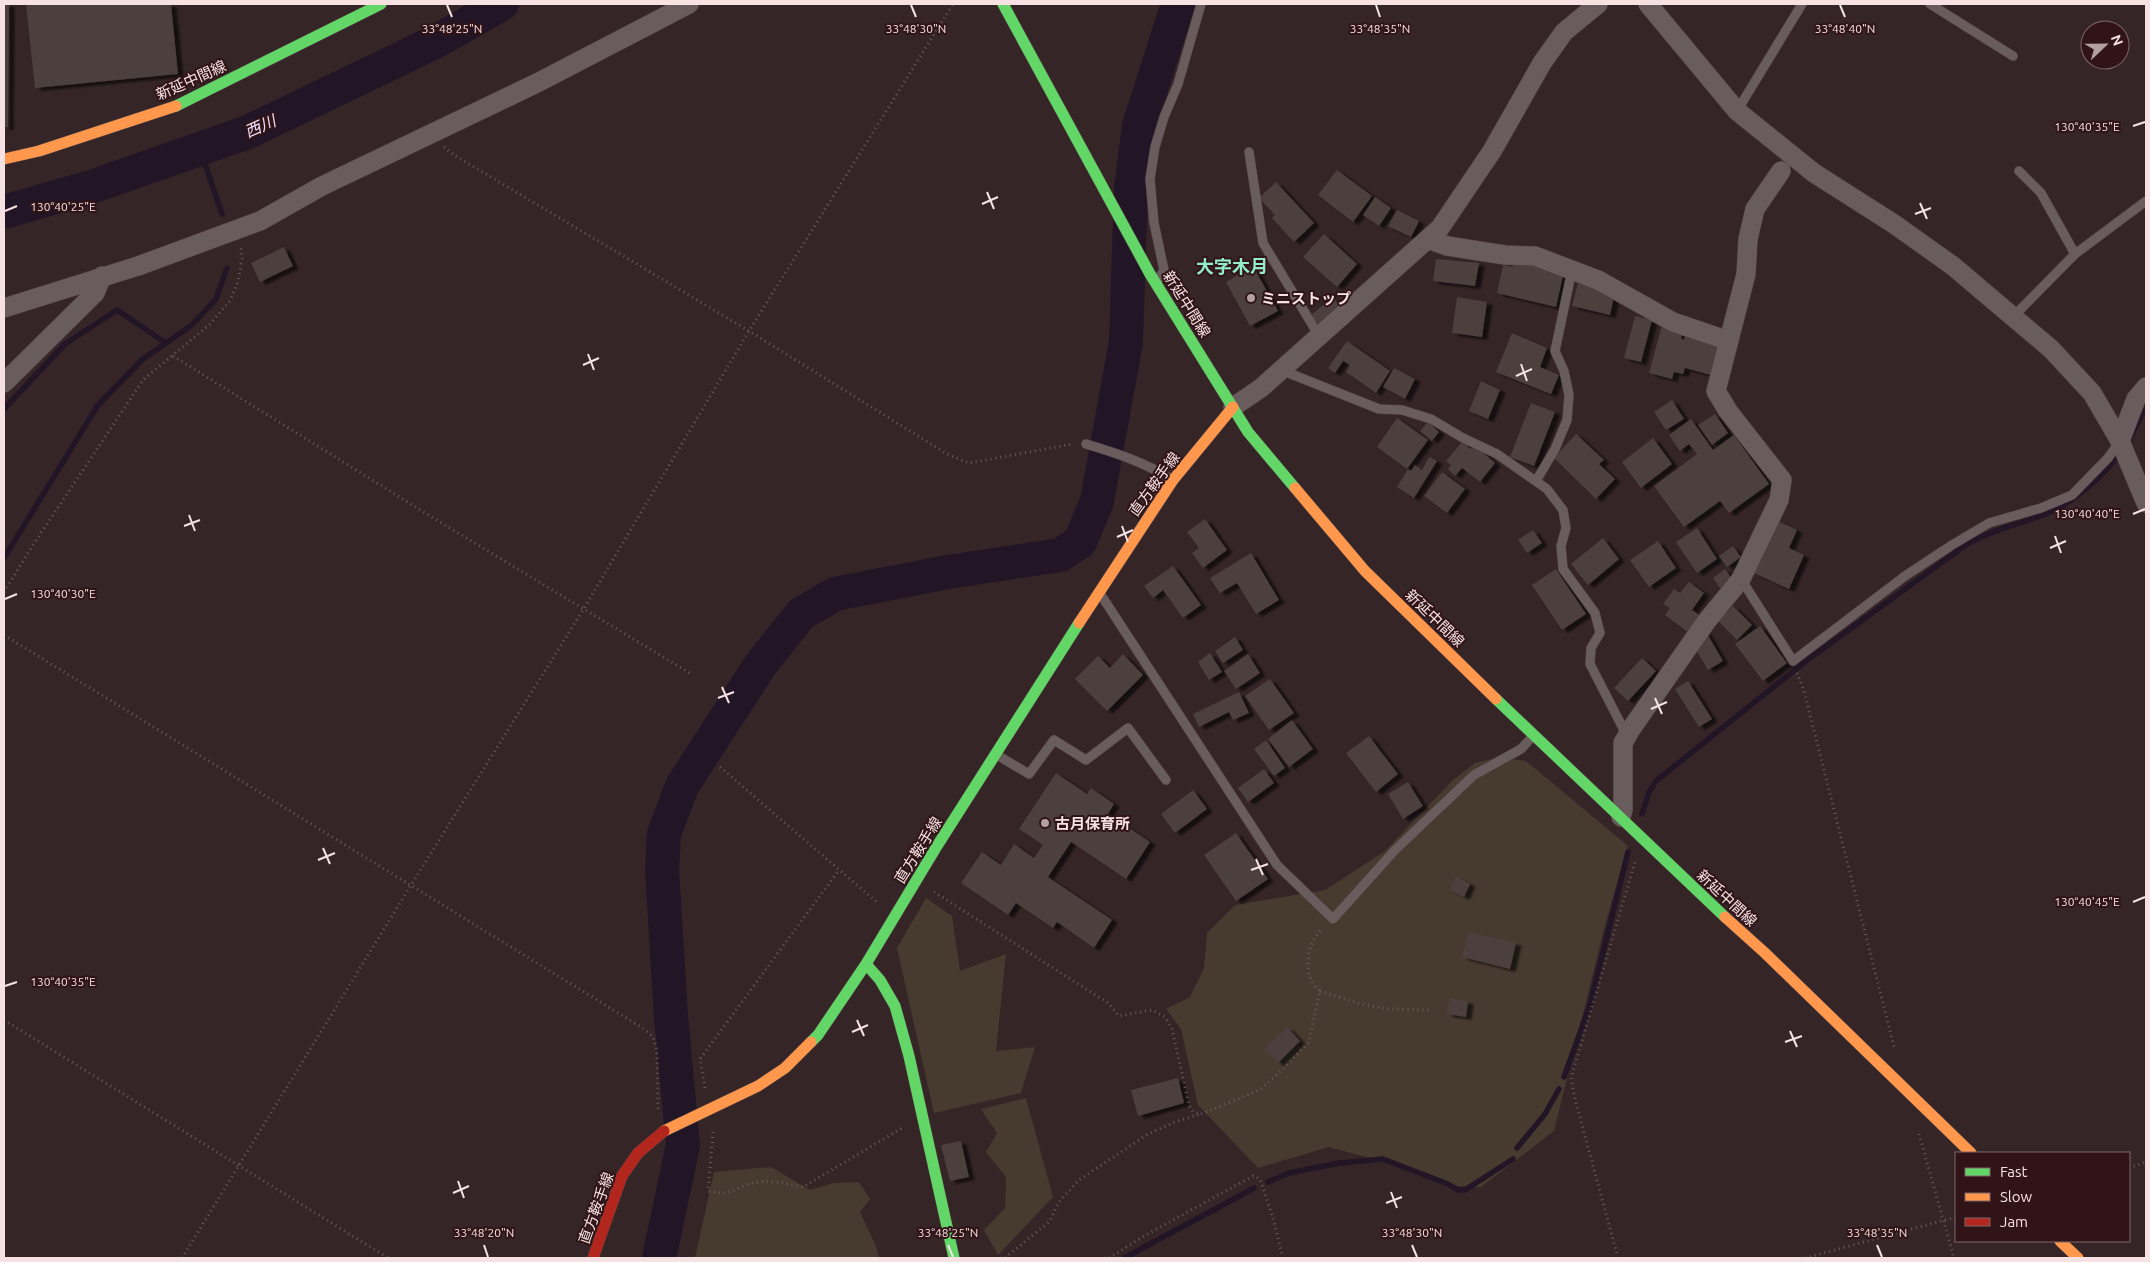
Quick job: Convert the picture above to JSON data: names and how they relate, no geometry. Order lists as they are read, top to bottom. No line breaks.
{"streets":{"main road":["新延中間線","直方鞍手線"]},"crossings":[["新延中間線","直方鞍手線"]],"districts":["大字木月"],"water":["西川"],"places":["ミニストップ","古月保育所"],"legend":["Fast","Slow","Jam"],"north":"right","coordinates":["33°48'25\"N","33°48'30\"N","33°48'35\"N","33°48'40\"N","130°40'35\"E","130°40'25\"E","130°40'40\"E","130°40'30\"E","130°40'45\"E","33°48'20\"N"]}
